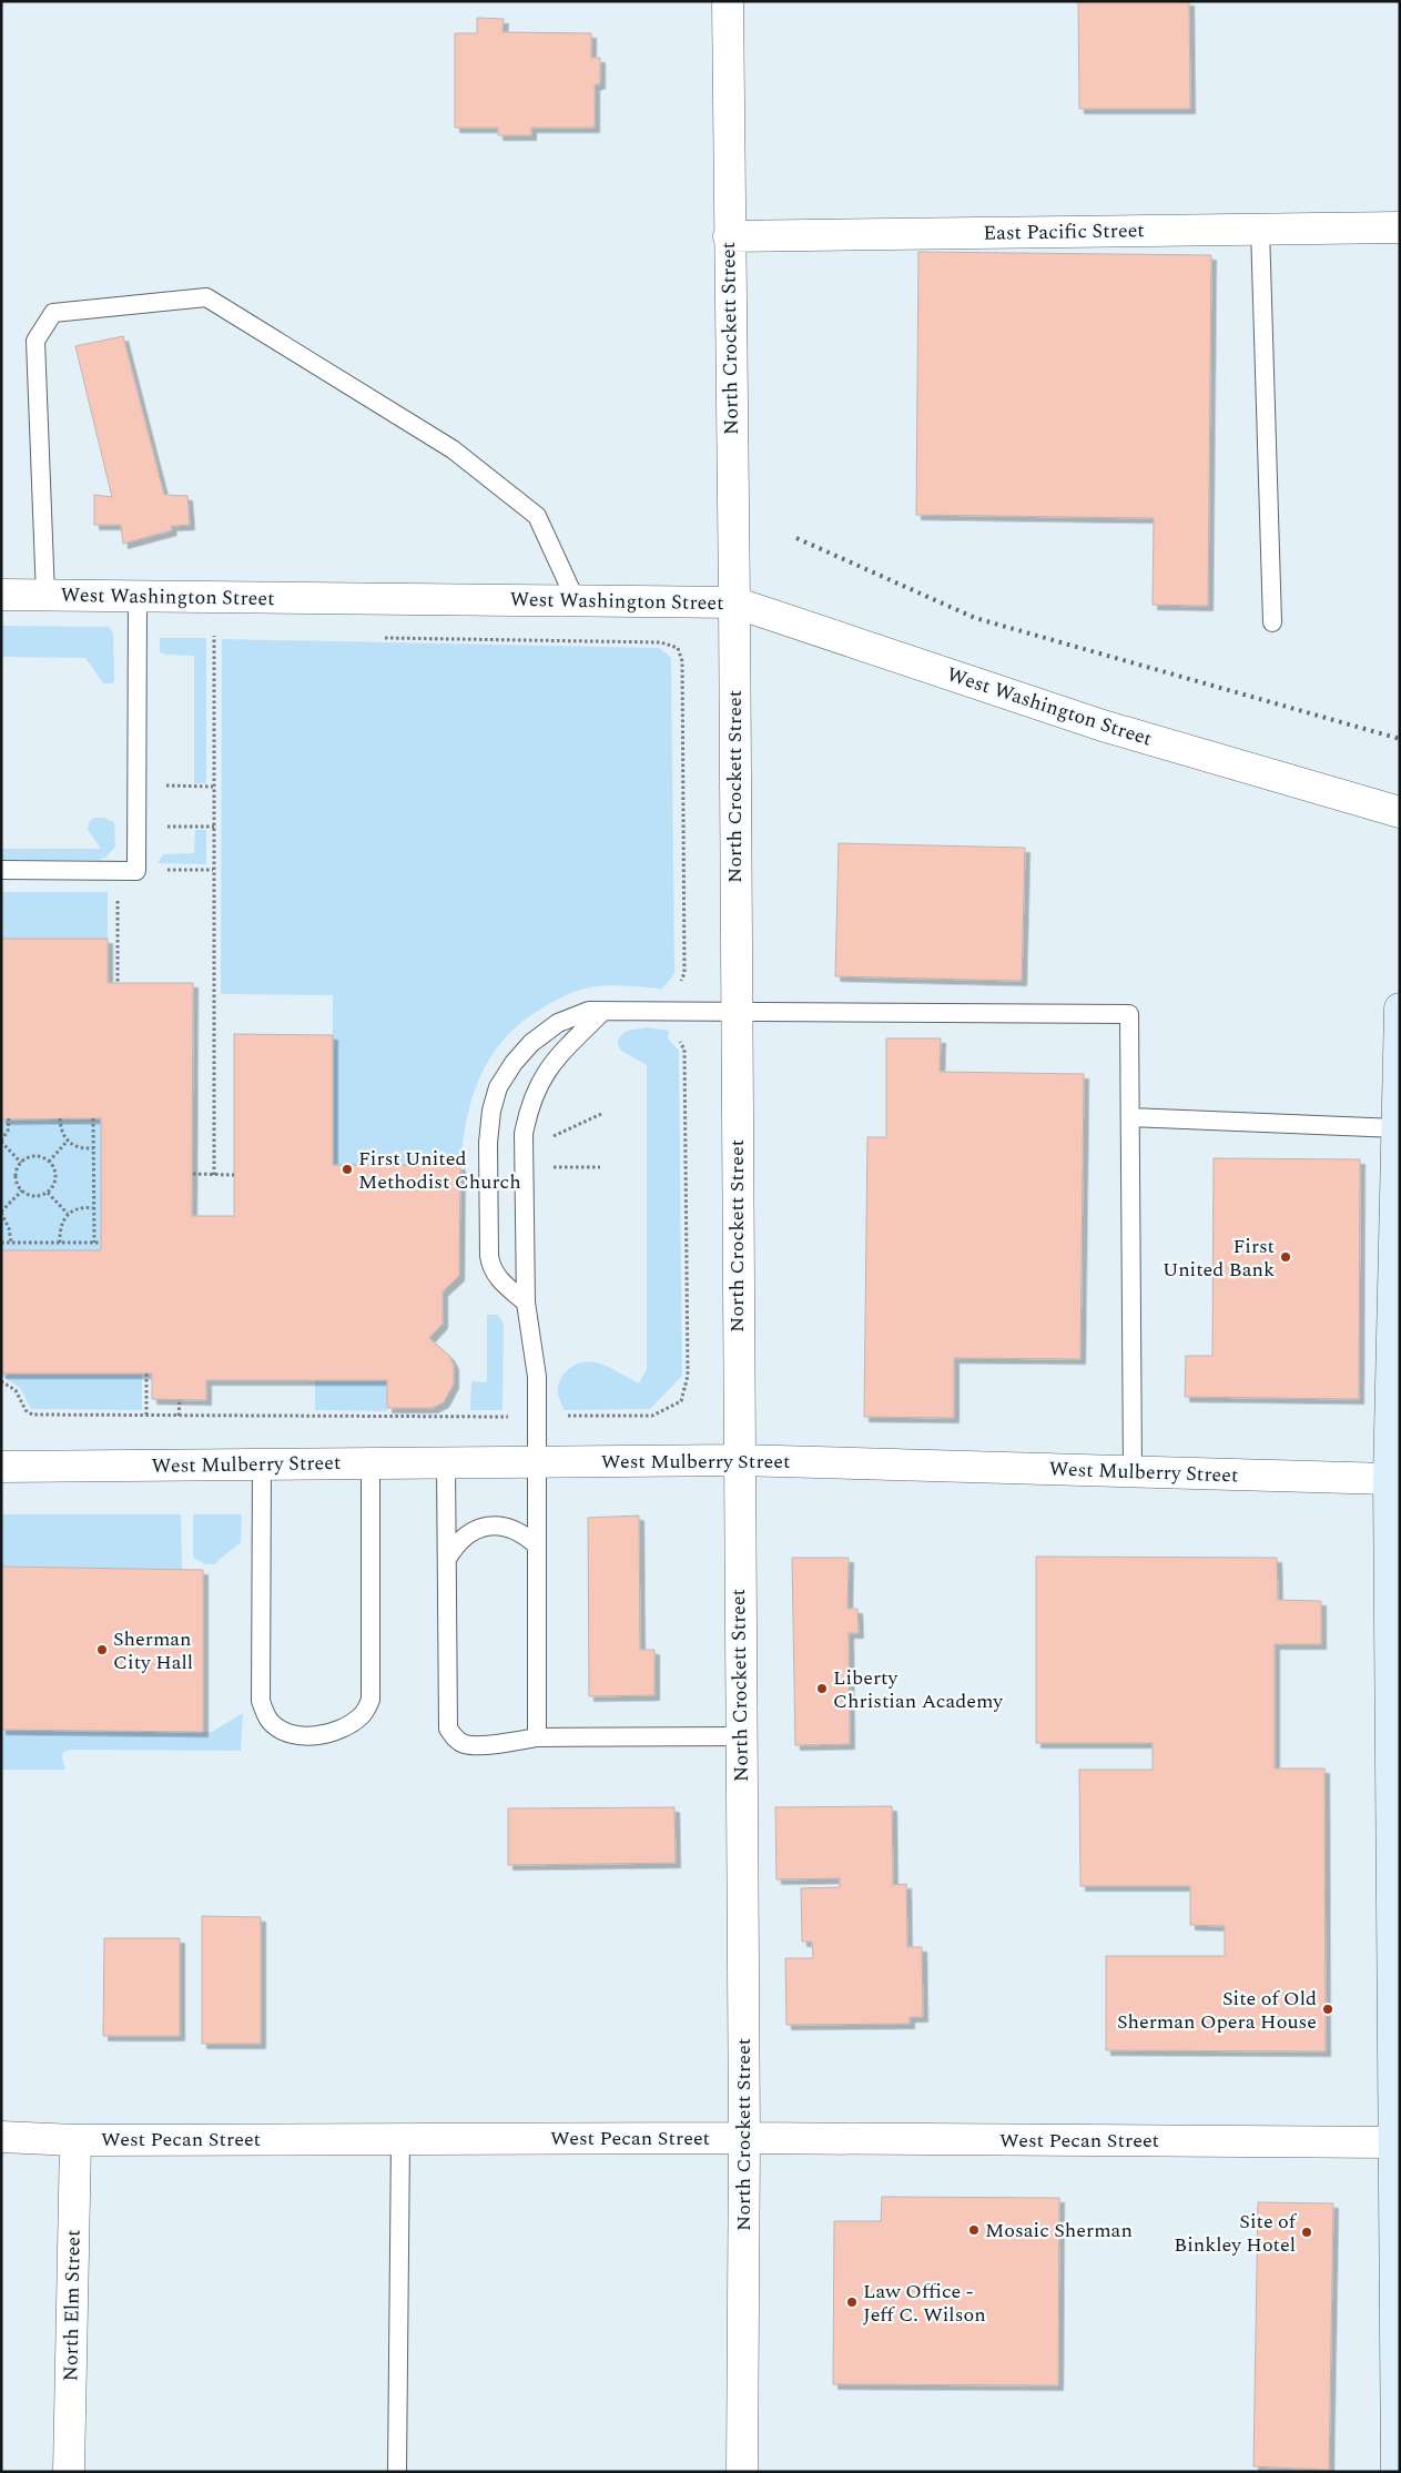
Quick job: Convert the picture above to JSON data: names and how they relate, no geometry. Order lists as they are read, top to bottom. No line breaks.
{"streets":{"street":["East Pacific Street","North Crockett Street","West Washington Street","West Mulberry Street","West Pecan Street","North Elm Street"]},"crossings":[["East Pacific Street","North Crockett Street"],["North Crockett Street","West Washington Street"],["North Crockett Street","West Mulberry Street"],["North Crockett Street","West Pecan Street"],["West Pecan Street","North Elm Street"]],"places":["First United Methodist Church","First United Bank","Sherman City Hall","Liberty Christian Academy","Site of Old Sherman Opera House","Mosaic Sherman","Site of Binkley Hotel","Law Office - Jeff C. Wilson"]}
